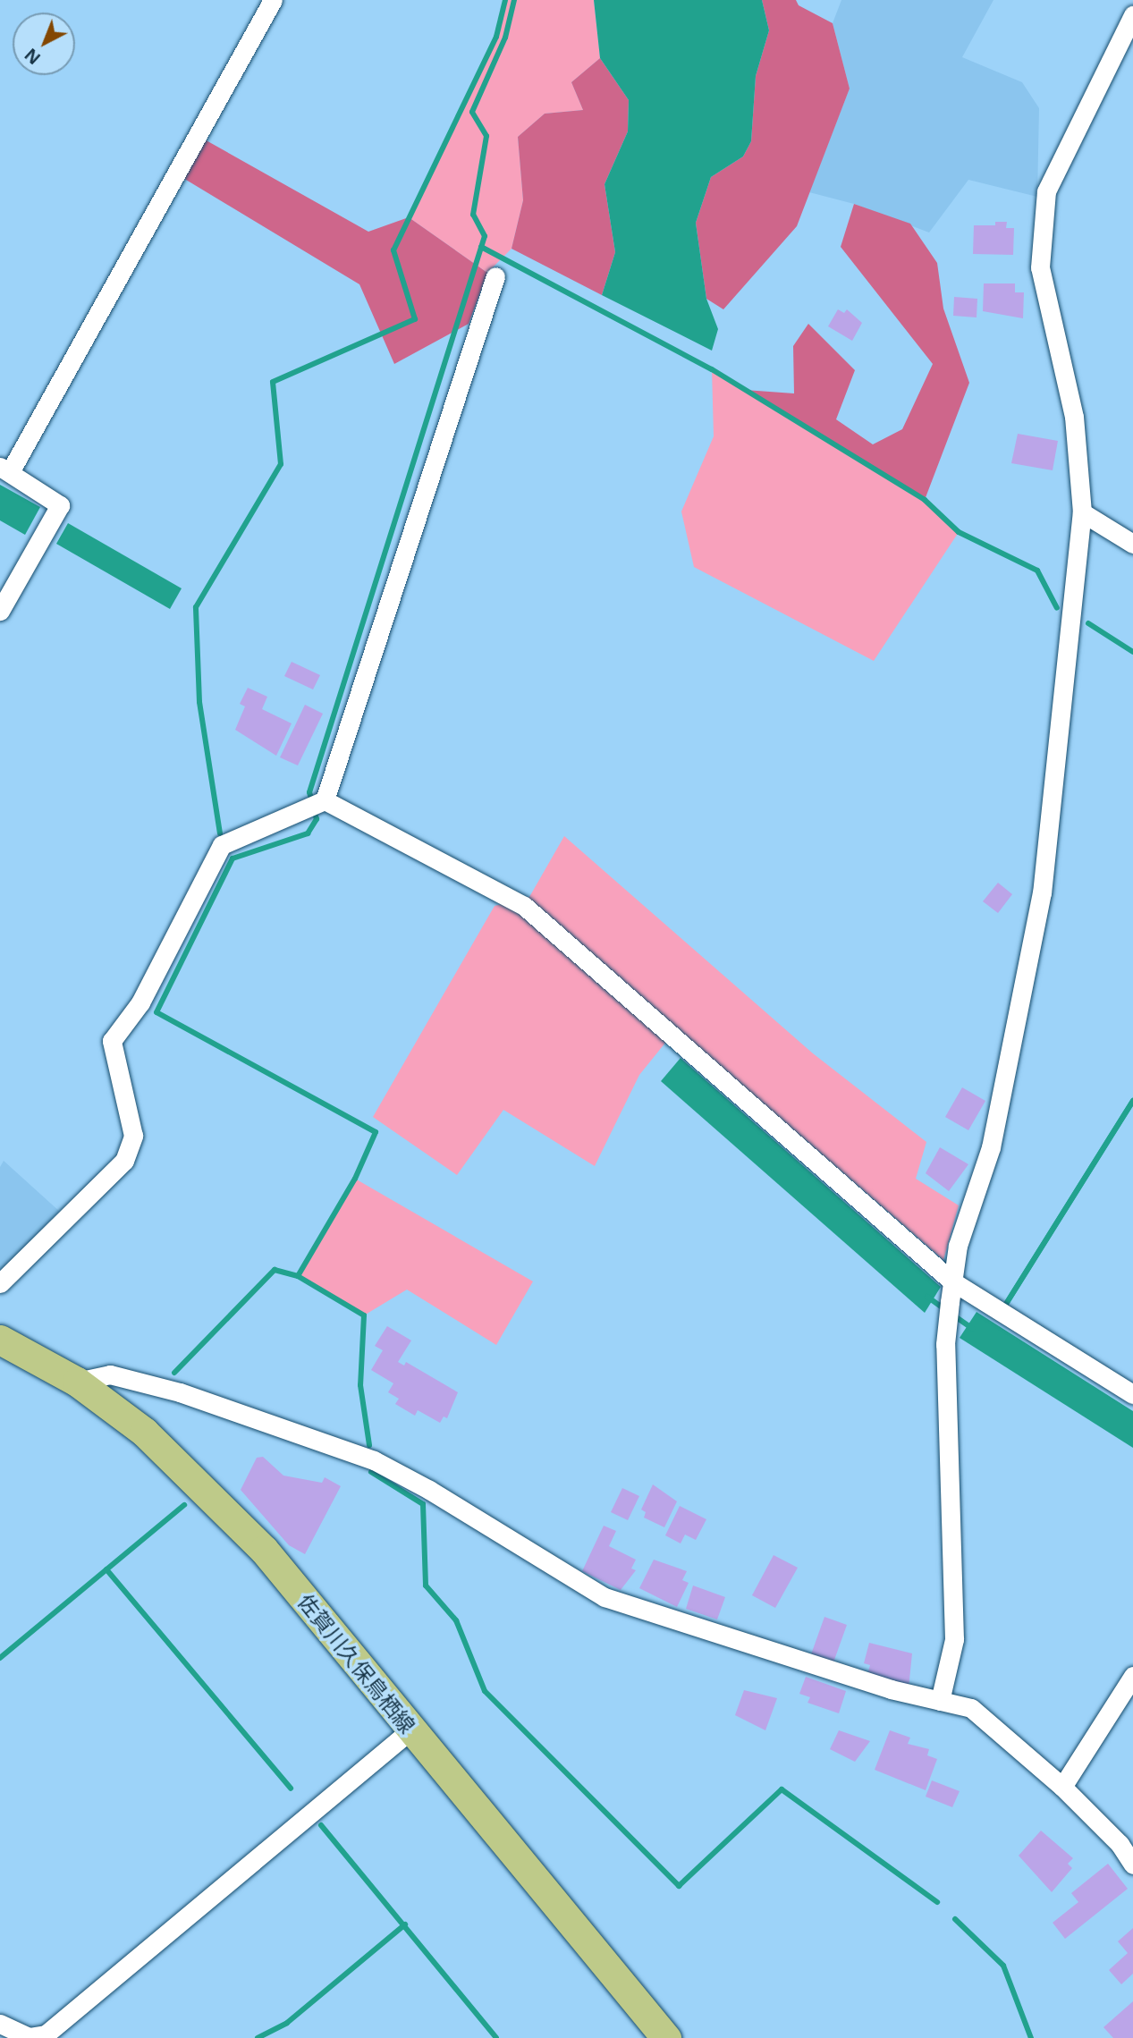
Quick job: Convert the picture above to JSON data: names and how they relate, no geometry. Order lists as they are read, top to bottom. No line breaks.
{"streets":{"main road":["佐賀川久保鳥栖線"]},"north":"bottom left"}
